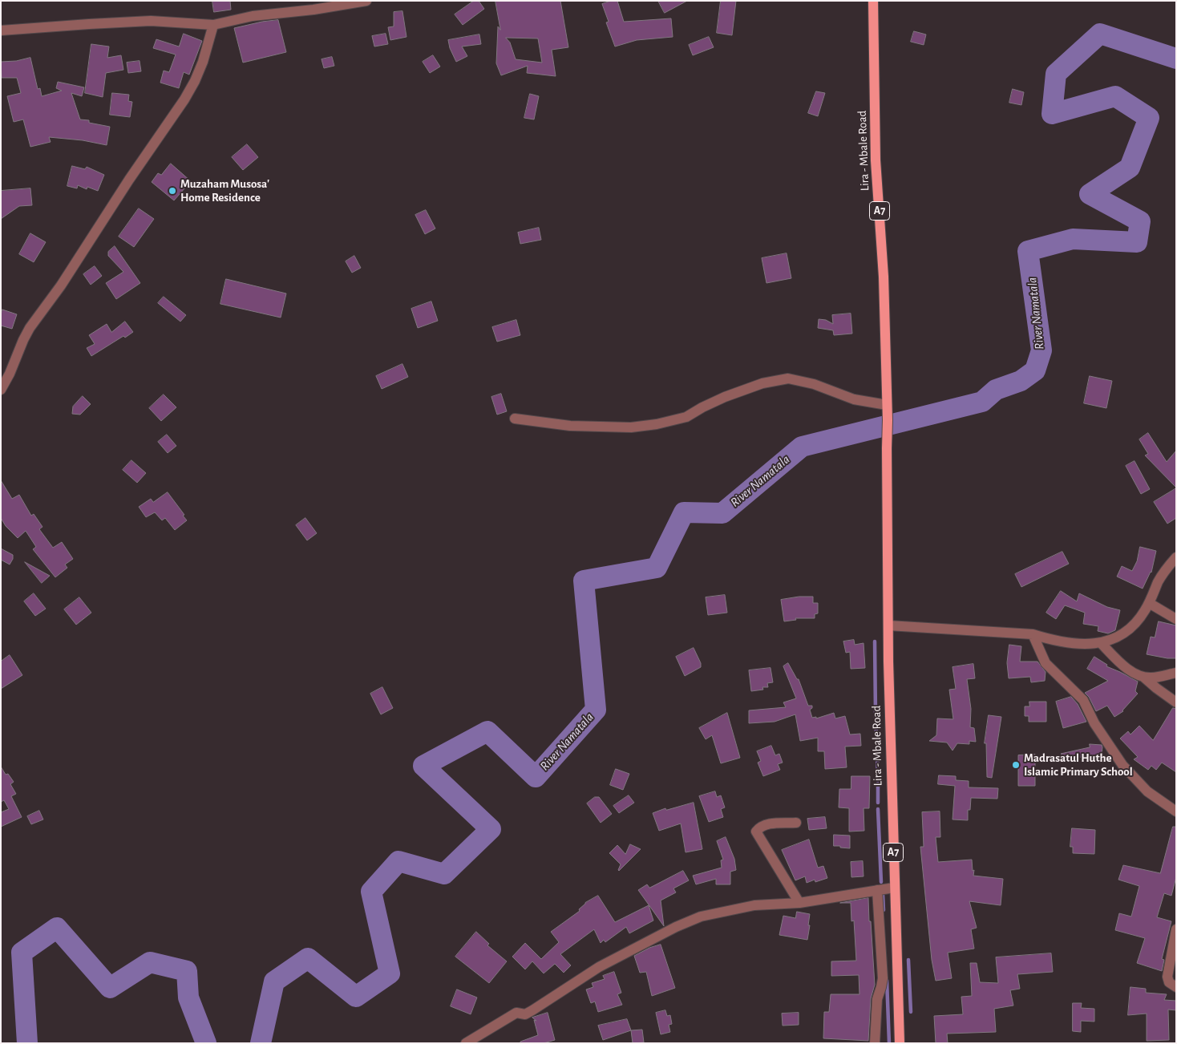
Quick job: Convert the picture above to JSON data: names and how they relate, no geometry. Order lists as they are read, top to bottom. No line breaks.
{"streets":{"main road":["Lira - Mbale Road","A7"]},"water":["River Namatala"],"places":["Muzaham Musosa' Home Residence","Madrasatul Huthe Islamic Primary School"]}
